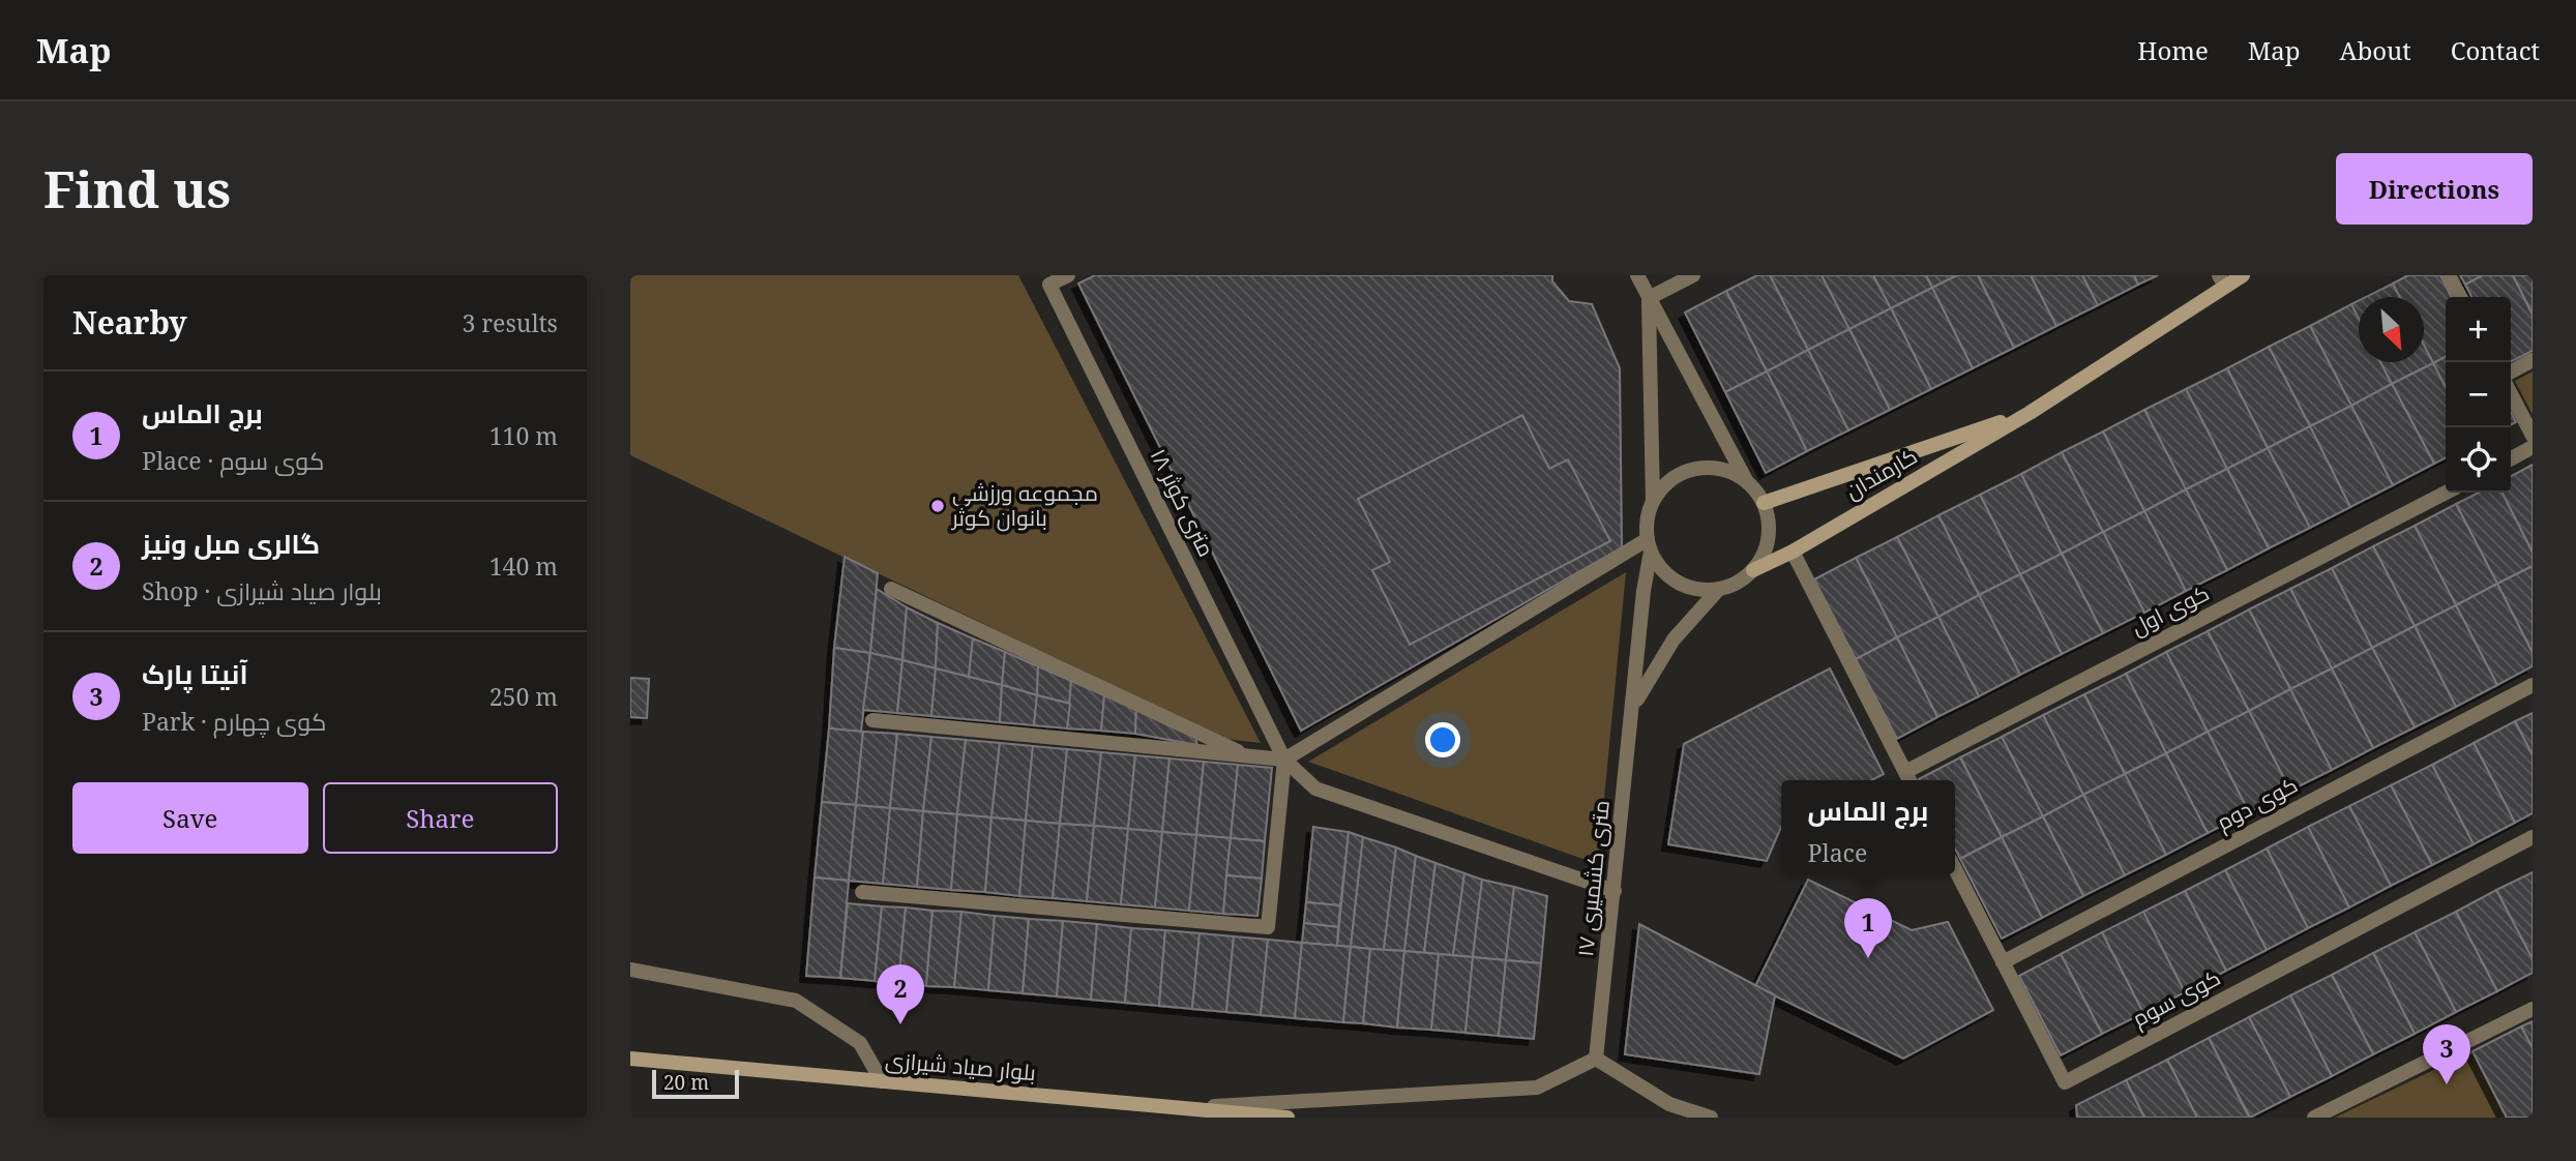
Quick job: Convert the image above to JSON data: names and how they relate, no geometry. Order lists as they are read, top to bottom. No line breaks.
{"streets":{"main road":["کارمندان","بلوار صیاد شیرازی"],"street":["۱۸ متری کوثر","کوی اول","کوی دوم","۱۷ متری کشمیری","کوی سوم"]},"crossings":[["کارمندان","۱۷ متری کشمیری"],["کوی دوم","کوی سوم"]],"places":["مجموعه ورزشی بانوان کوثر"],"scale_bar":"20 m","north":"bottom right","page":{"header":"Map","nav":["Home","Map","About","Contact"],"buttons":["Directions",["Save","Share"]],"title":"Find us","heading":["Nearby","3 results"],"map_buttons":["+","−"],"list":[{"mark":"1","name":"برج الماس","note":"Place · کوی سوم","value":"110 m"},{"mark":"2","name":"گالری مبل ونیز","note":"Shop · بلوار صیاد شیرازی","value":"140 m"},{"mark":"3","name":"آنیتا پارک","note":"Park · کوی چهارم","value":"250 m"}],"popup":["برج الماس","Place"],"pins":["1","2","3"],"scale":"20 m"}}
